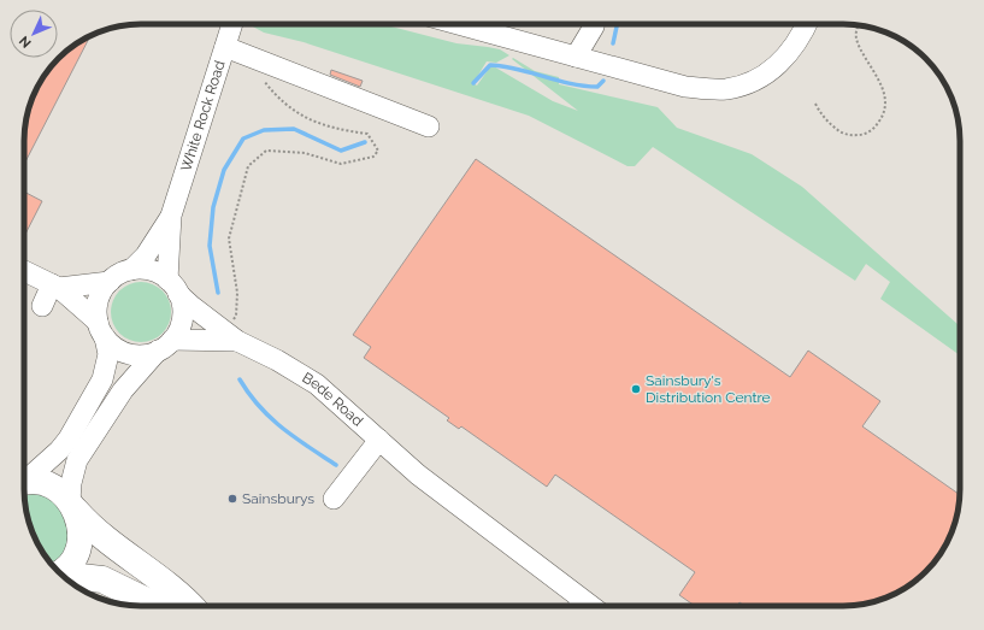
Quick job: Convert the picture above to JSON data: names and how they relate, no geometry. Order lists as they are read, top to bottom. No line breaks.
{"streets":{"street":["White Rock Road","Bede Road"]},"crossings":[["White Rock Road","Bede Road"]],"places":["Sainsbury's Distribution Centre","Sainsburys"],"north":"bottom left"}
